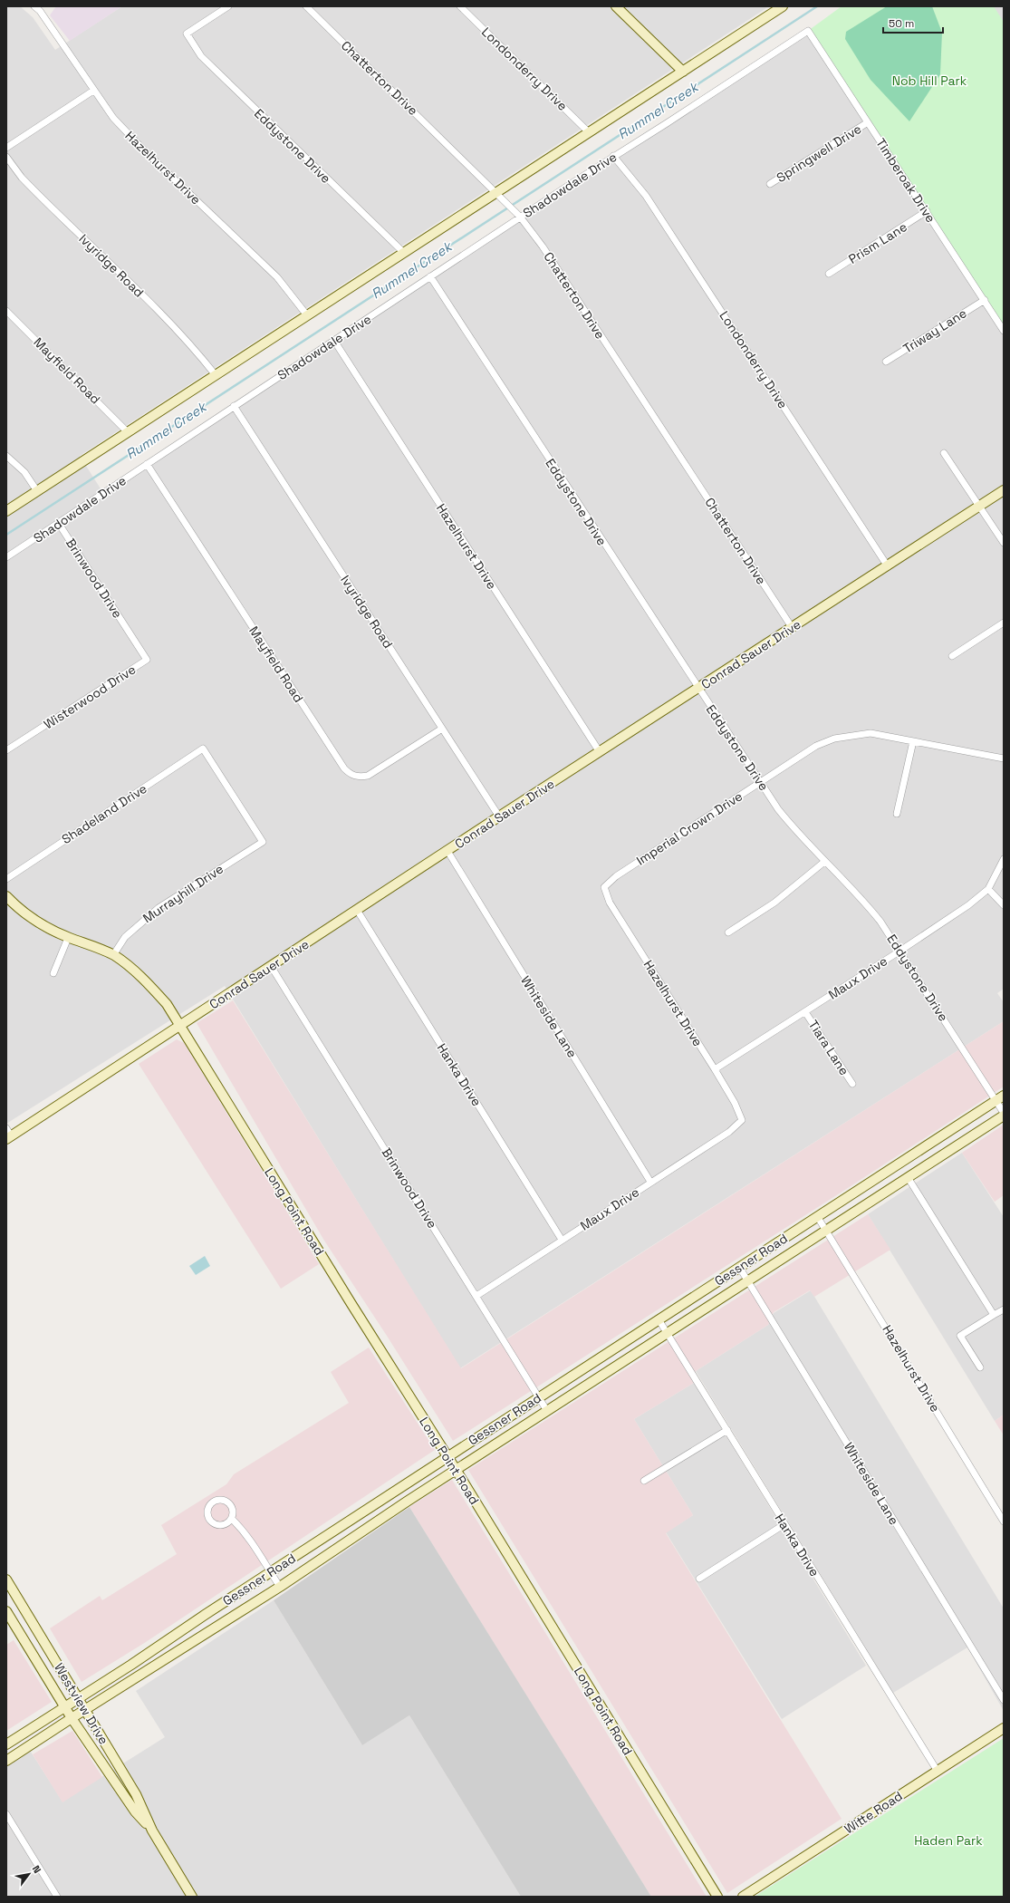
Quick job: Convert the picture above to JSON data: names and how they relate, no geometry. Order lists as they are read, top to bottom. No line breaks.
{"streets":{"main road":["Conrad Sauer Drive","Long Point Road","Gessner Road","Westview Drive","Witte Road"],"street":["Londonderry Drive","Chatterton Drive","Eddystone Drive","Springwell Drive","Hazelhurst Drive","Timberoak Drive","Shadowdale Drive","Prism Lane","Ivyridge Road","Triway Lane","Mayfield Road","Brinwood Drive","Wisterwood Drive","Shadeland Drive","Imperial Crown Drive","Murrayhill Drive","Maux Drive","Whiteside Lane","Tiara Lane","Hanka Drive"]},"crossings":[["Londonderry Drive","Shadowdale Drive"],["Londonderry Drive","Conrad Sauer Drive"],["Chatterton Drive","Shadowdale Drive"],["Chatterton Drive","Conrad Sauer Drive"],["Eddystone Drive","Shadowdale Drive"],["Eddystone Drive","Conrad Sauer Drive"],["Eddystone Drive","Imperial Crown Drive"],["Eddystone Drive","Maux Drive"],["Eddystone Drive","Gessner Road"],["Springwell Drive","Timberoak Drive"],["Hazelhurst Drive","Shadowdale Drive"],["Hazelhurst Drive","Conrad Sauer Drive"],["Hazelhurst Drive","Imperial Crown Drive"],["Hazelhurst Drive","Maux Drive"],["Hazelhurst Drive","Gessner Road"],["Timberoak Drive","Shadowdale Drive"],["Timberoak Drive","Prism Lane"],["Timberoak Drive","Triway Lane"],["Shadowdale Drive","Ivyridge Road"],["Shadowdale Drive","Mayfield Road"],["Shadowdale Drive","Brinwood Drive"],["Ivyridge Road","Mayfield Road"],["Ivyridge Road","Conrad Sauer Drive"],["Brinwood Drive","Conrad Sauer Drive"],["Brinwood Drive","Wisterwood Drive"],["Brinwood Drive","Maux Drive"],["Brinwood Drive","Gessner Road"],["Conrad Sauer Drive","Whiteside Lane"],["Conrad Sauer Drive","Hanka Drive"],["Conrad Sauer Drive","Long Point Road"],["Shadeland Drive","Murrayhill Drive"],["Murrayhill Drive","Long Point Road"],["Maux Drive","Whiteside Lane"],["Maux Drive","Tiara Lane"],["Maux Drive","Hanka Drive"],["Whiteside Lane","Gessner Road"],["Hanka Drive","Gessner Road"],["Hanka Drive","Witte Road"],["Long Point Road","Gessner Road"],["Gessner Road","Westview Drive"]],"water":["Rummel Creek"],"parks":["Nob Hill Park","Haden Park"],"scale_bar":"50 m","north":"top right"}
